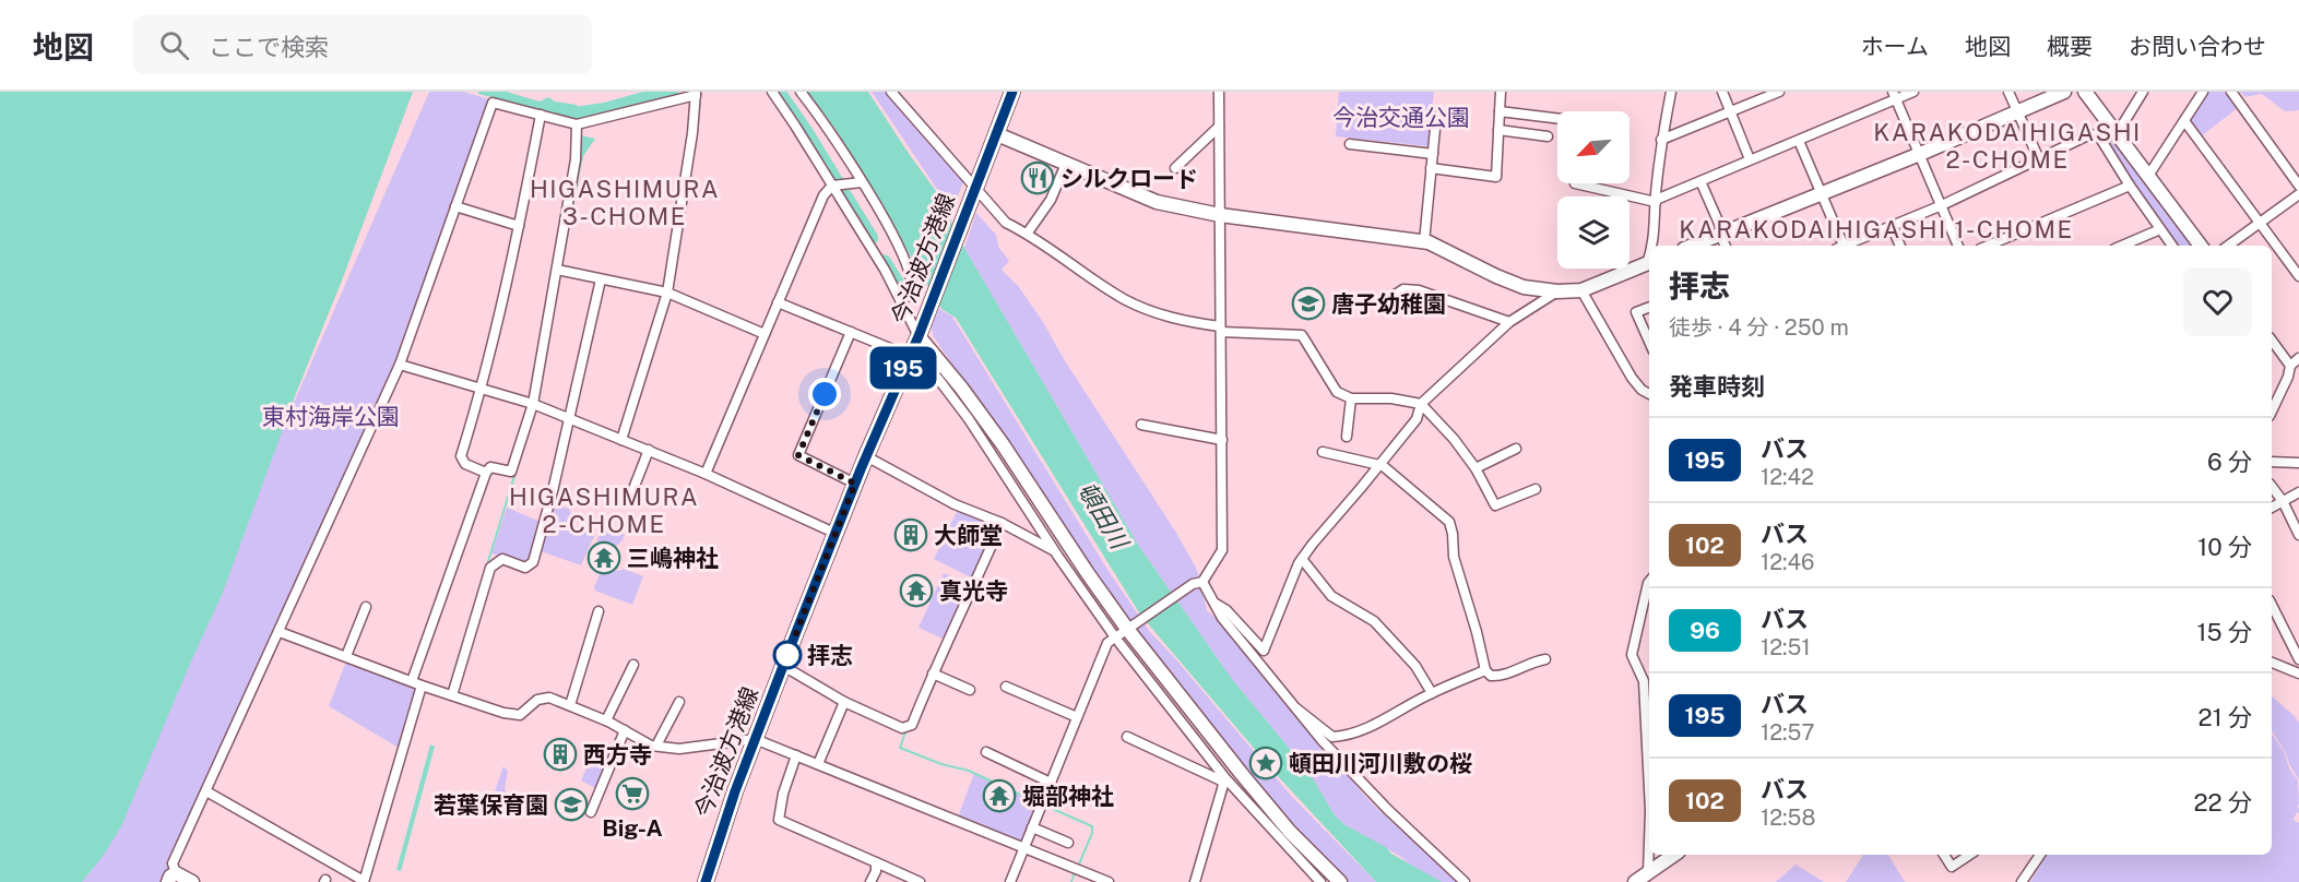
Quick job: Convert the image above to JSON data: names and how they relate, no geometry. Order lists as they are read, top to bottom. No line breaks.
{"streets":{"main road":["今治波方港線"]},"districts":["KARAKODAIHIGASHI 2-CHOME","HIGASHIMURA 3-CHOME","KARAKODAIHIGASHI 1-CHOME","HIGASHIMURA 2-CHOME"],"water":["頓田川"],"parks":["今治交通公園","東村海岸公園"],"places":{"restaurant":["シルクロード"],"school or university":["唐子幼稚園","若葉保育園"],"building":["大師堂","西方寺"],"temple":["三嶋神社","真光寺","堀部神社"],"other":["拝志"],"place":["頓田川河川敷の桜"],"supermarket":["Big-A"]},"lines":["bus line 195"],"north":"bottom left","page":{"header":"地図","search":"ここで検索","nav":["ホーム","地図","概要","お問い合わせ"],"on_map":"195","heading":[["拝志","徒歩 · 4 分 · 250 m"],"発車時刻"],"list":[{"mark":"195","name":"バス","note":"12:42","value":"6 分"},{"mark":"102","name":"バス","note":"12:46","value":"10 分"},{"mark":"96","name":"バス","note":"12:51","value":"15 分"},{"mark":"195","name":"バス","note":"12:57","value":"21 分"},{"mark":"102","name":"バス","note":"12:58","value":"22 分"}]}}
